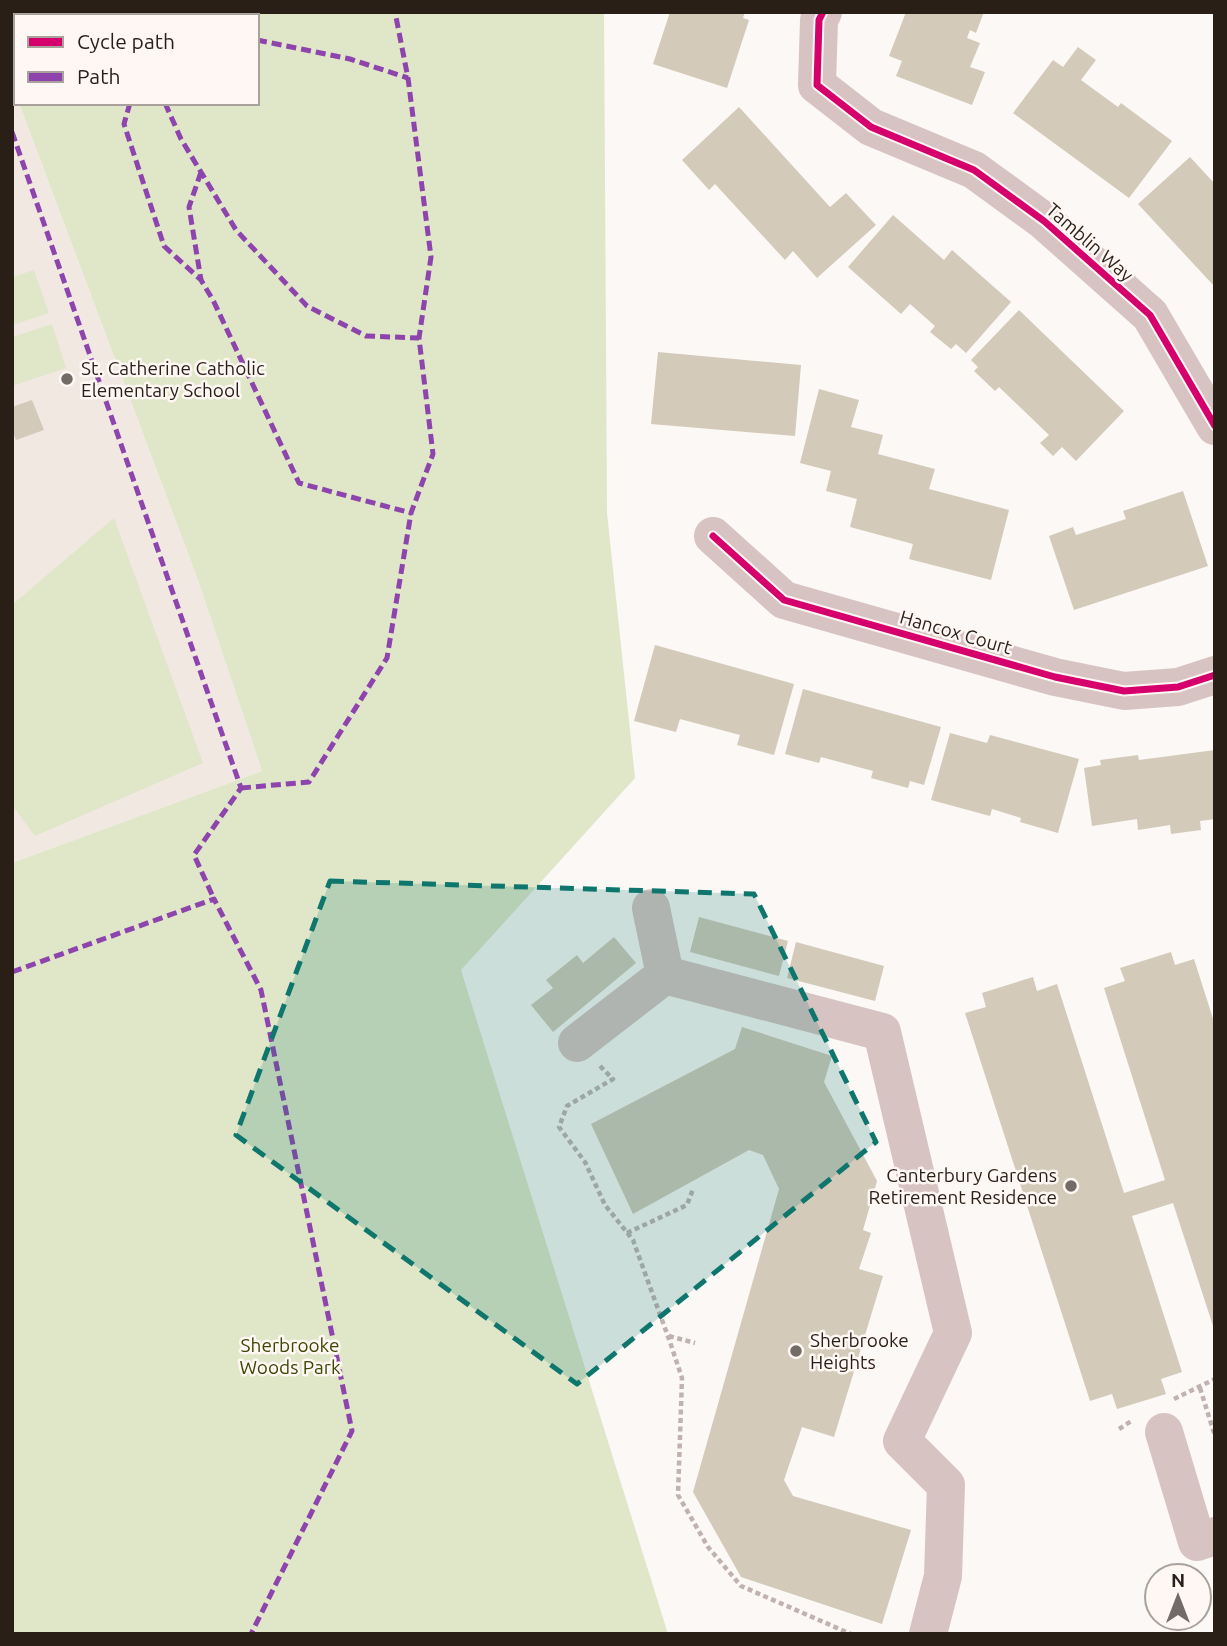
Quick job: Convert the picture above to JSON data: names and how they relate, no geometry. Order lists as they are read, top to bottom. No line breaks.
{"streets":{"street":["Tamblin Way","Hancox Court"]},"parks":["Sherbrooke Woods Park"],"places":["St. Catherine Catholic Elementary School","Canterbury Gardens Retirement Residence","Sherbrooke Heights"],"legend":["Cycle path","Path"],"north":"top"}
